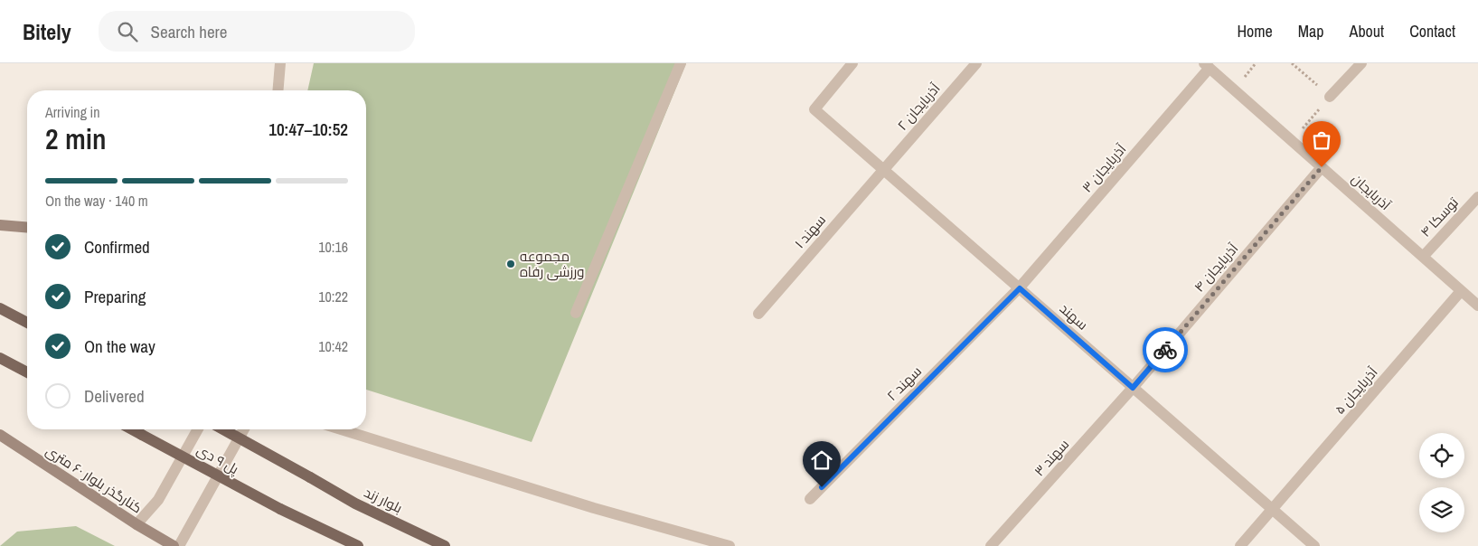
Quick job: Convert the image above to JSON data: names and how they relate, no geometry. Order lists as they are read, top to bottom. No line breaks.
{"streets":{"main road":["پل ۹ دی","کنارگذر بلوار ۶۰ متری","بلوار زند"],"street":["آذربایجان ۲","آذربایجان ۳","آذربایجان","توسکا ۴","سهند ۱","آذربایجان ۴","سهند","سهند ۲","آذربایجان ۵","سهند ۳"]},"crossings":[["آذربایجان ۲","سهند ۱"],["آذربایجان ۲","سهند"],["آذربایجان ۳","آذربایجان"],["آذربایجان ۳","سهند"],["آذربایجان ۳","سهند ۲"],["آذربایجان","توسکا ۴"],["آذربایجان","آذربایجان ۴"],["آذربایجان","آذربایجان ۵"],["سهند ۱","سهند"],["آذربایجان ۴","سهند"],["آذربایجان ۴","سهند ۳"],["سهند","سهند ۲"],["سهند","آذربایجان ۵"],["سهند","سهند ۳"]],"places":["مجموعه ورزشی رفاه"],"page":{"header":"Bitely","search":"Search here","nav":["Home","Map","About","Contact"],"heading":["2 min","Arriving in","10:47–10:52"],"bar":"On the way · 140 m","list":[["Confirmed","10:16"],["Preparing","10:22"],["On the way","10:42"],"Delivered"]}}
